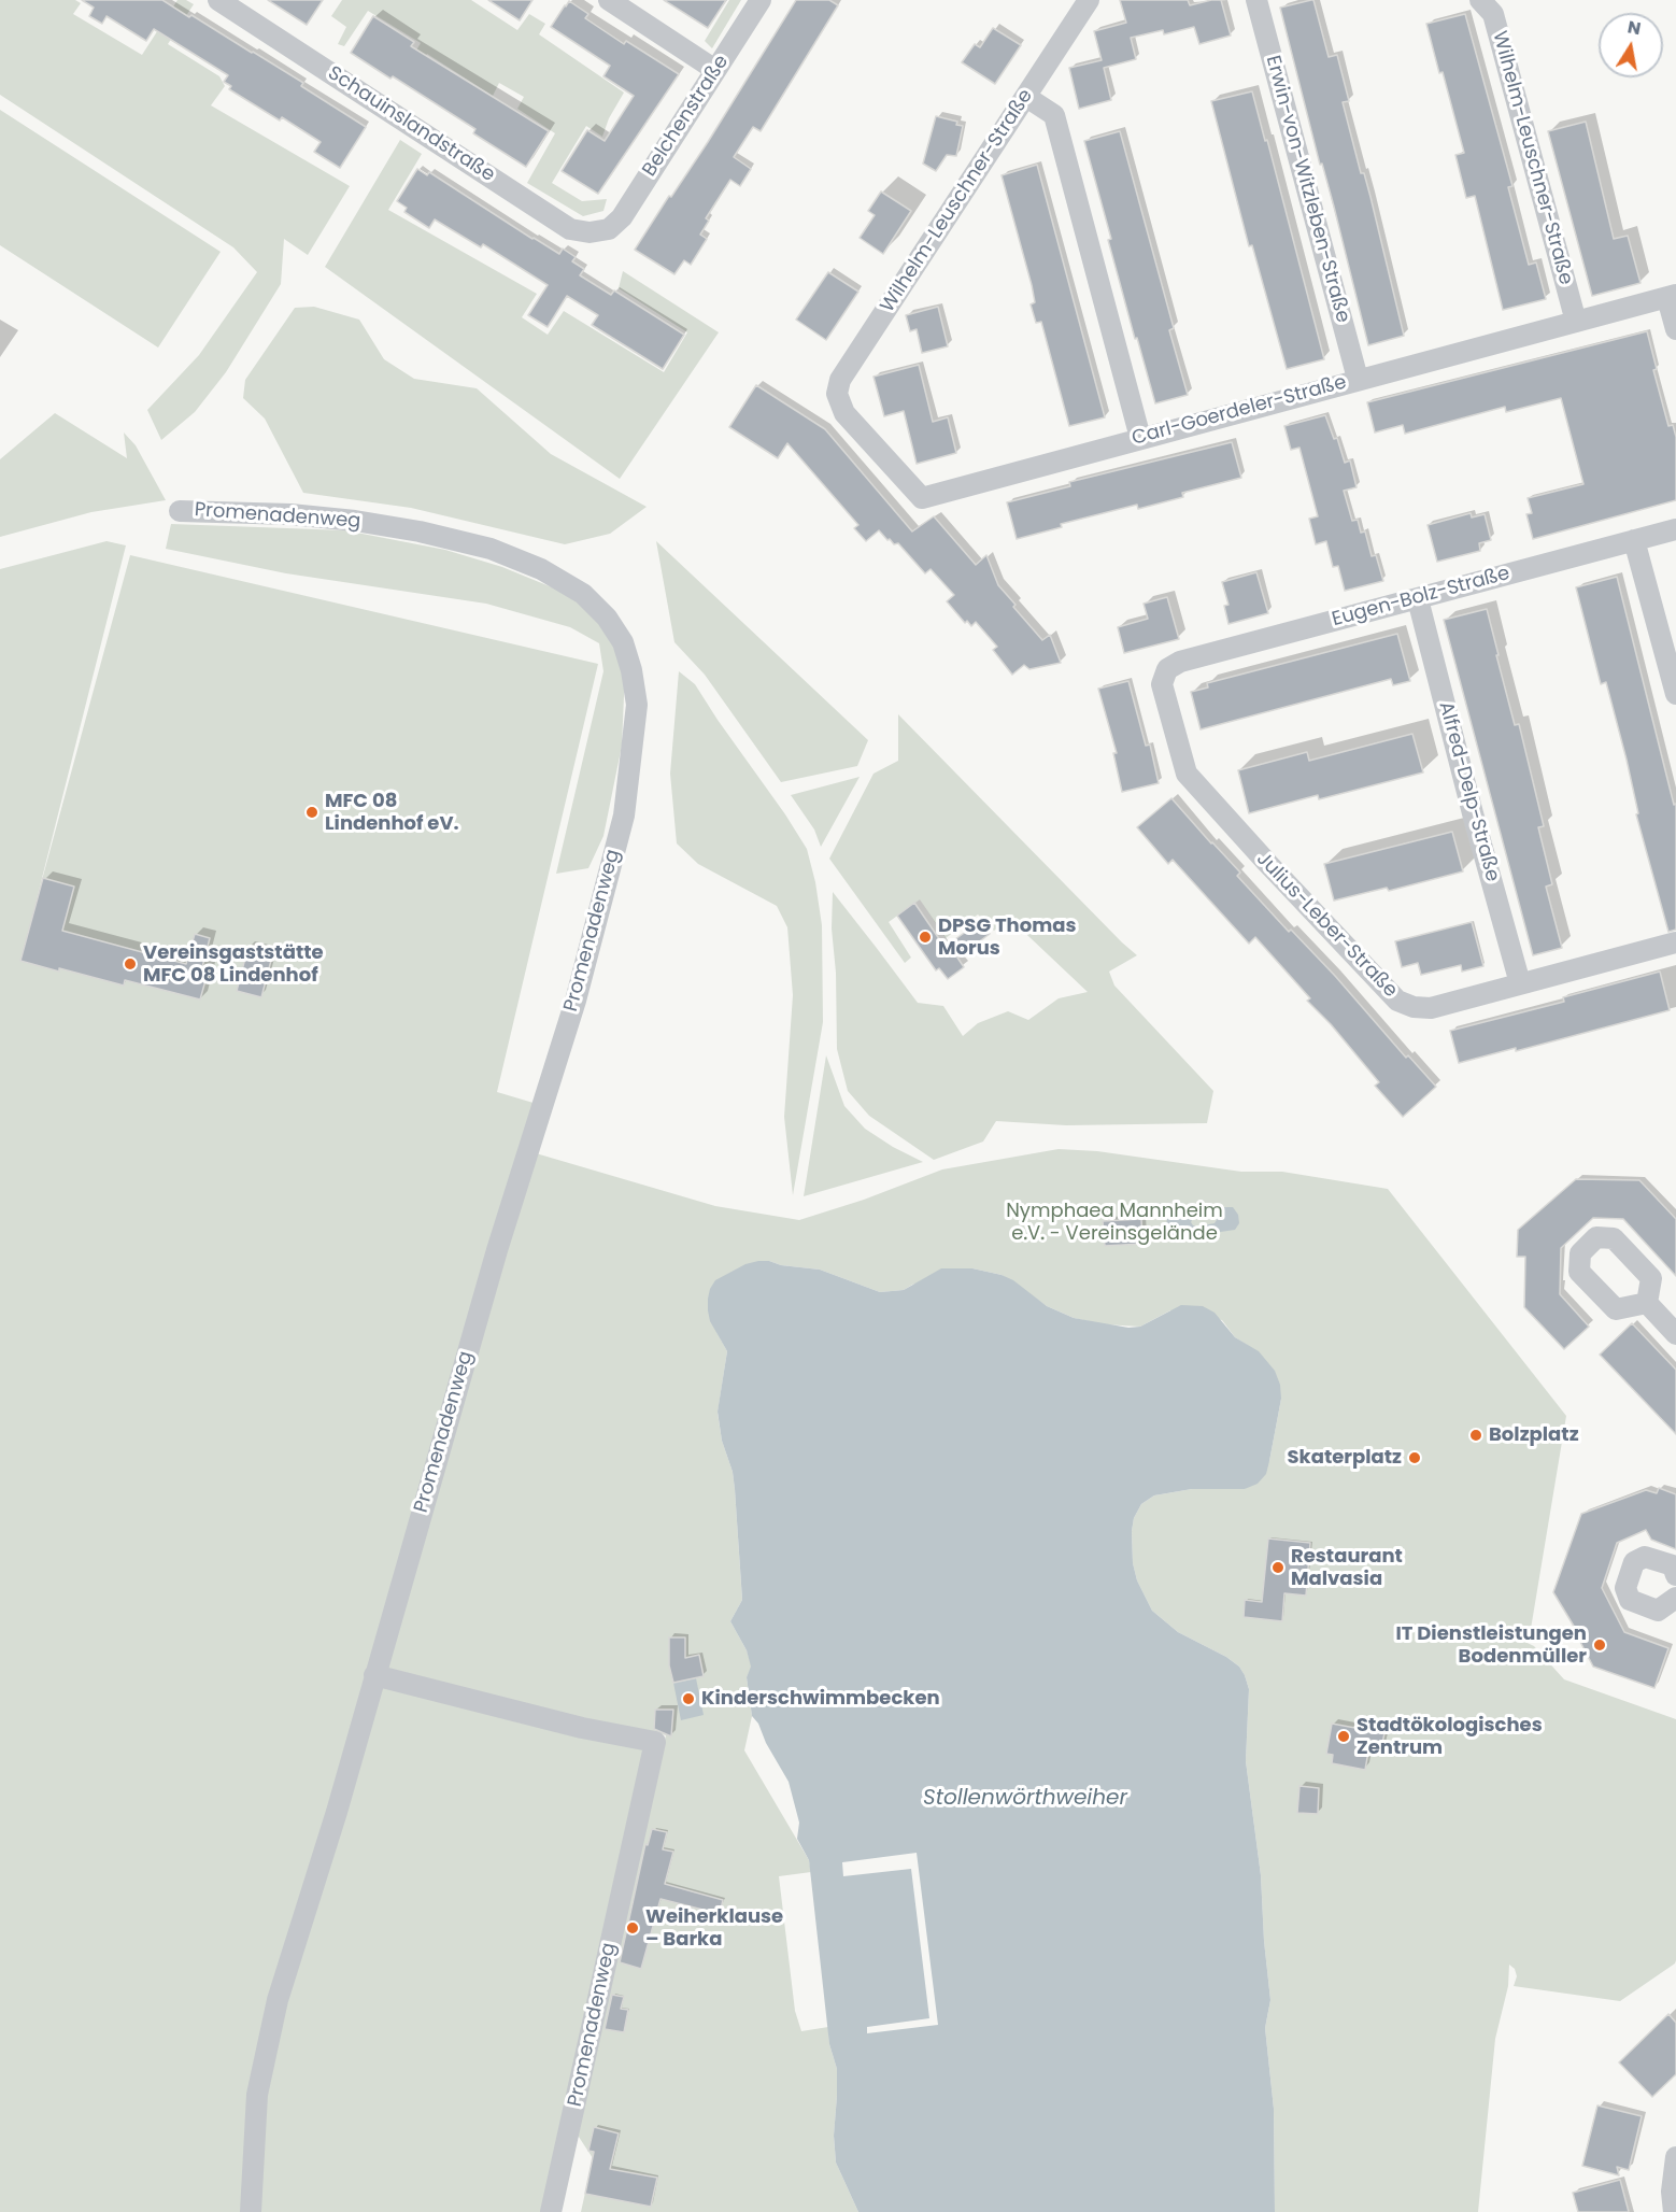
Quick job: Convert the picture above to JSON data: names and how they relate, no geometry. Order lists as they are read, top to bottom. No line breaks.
{"streets":{"street":["Belchenstraße","Schauinslandstraße","Wilhelm-Leuschner-Straße","Erwin-von-Witzleben-Straße","Carl-Goerdeler-Straße","Promenadenweg","Eugen-Bolz-Straße","Alfred-Delp-Straße","Julius-Leber-Straße"]},"crossings":[["Belchenstraße","Schauinslandstraße"],["Wilhelm-Leuschner-Straße","Carl-Goerdeler-Straße"],["Erwin-von-Witzleben-Straße","Carl-Goerdeler-Straße"],["Eugen-Bolz-Straße","Alfred-Delp-Straße"],["Eugen-Bolz-Straße","Julius-Leber-Straße"],["Alfred-Delp-Straße","Julius-Leber-Straße"]],"water":["Stollenwörthweiher"],"parks":["Nymphaea Mannheim e.V. - Vereinsgelände"],"places":["MFC 08 Lindenhof eV.","DPSG Thomas Morus","Vereinsgaststätte MFC 08 Lindenhof","Bolzplatz","Skaterplatz","Restaurant Malvasia","IT Dienstleistungen Bodenmüller","Kinderschwimmbecken","Stadtökologisches Zentrum","Weiherklause – Barka"],"north":"top"}
